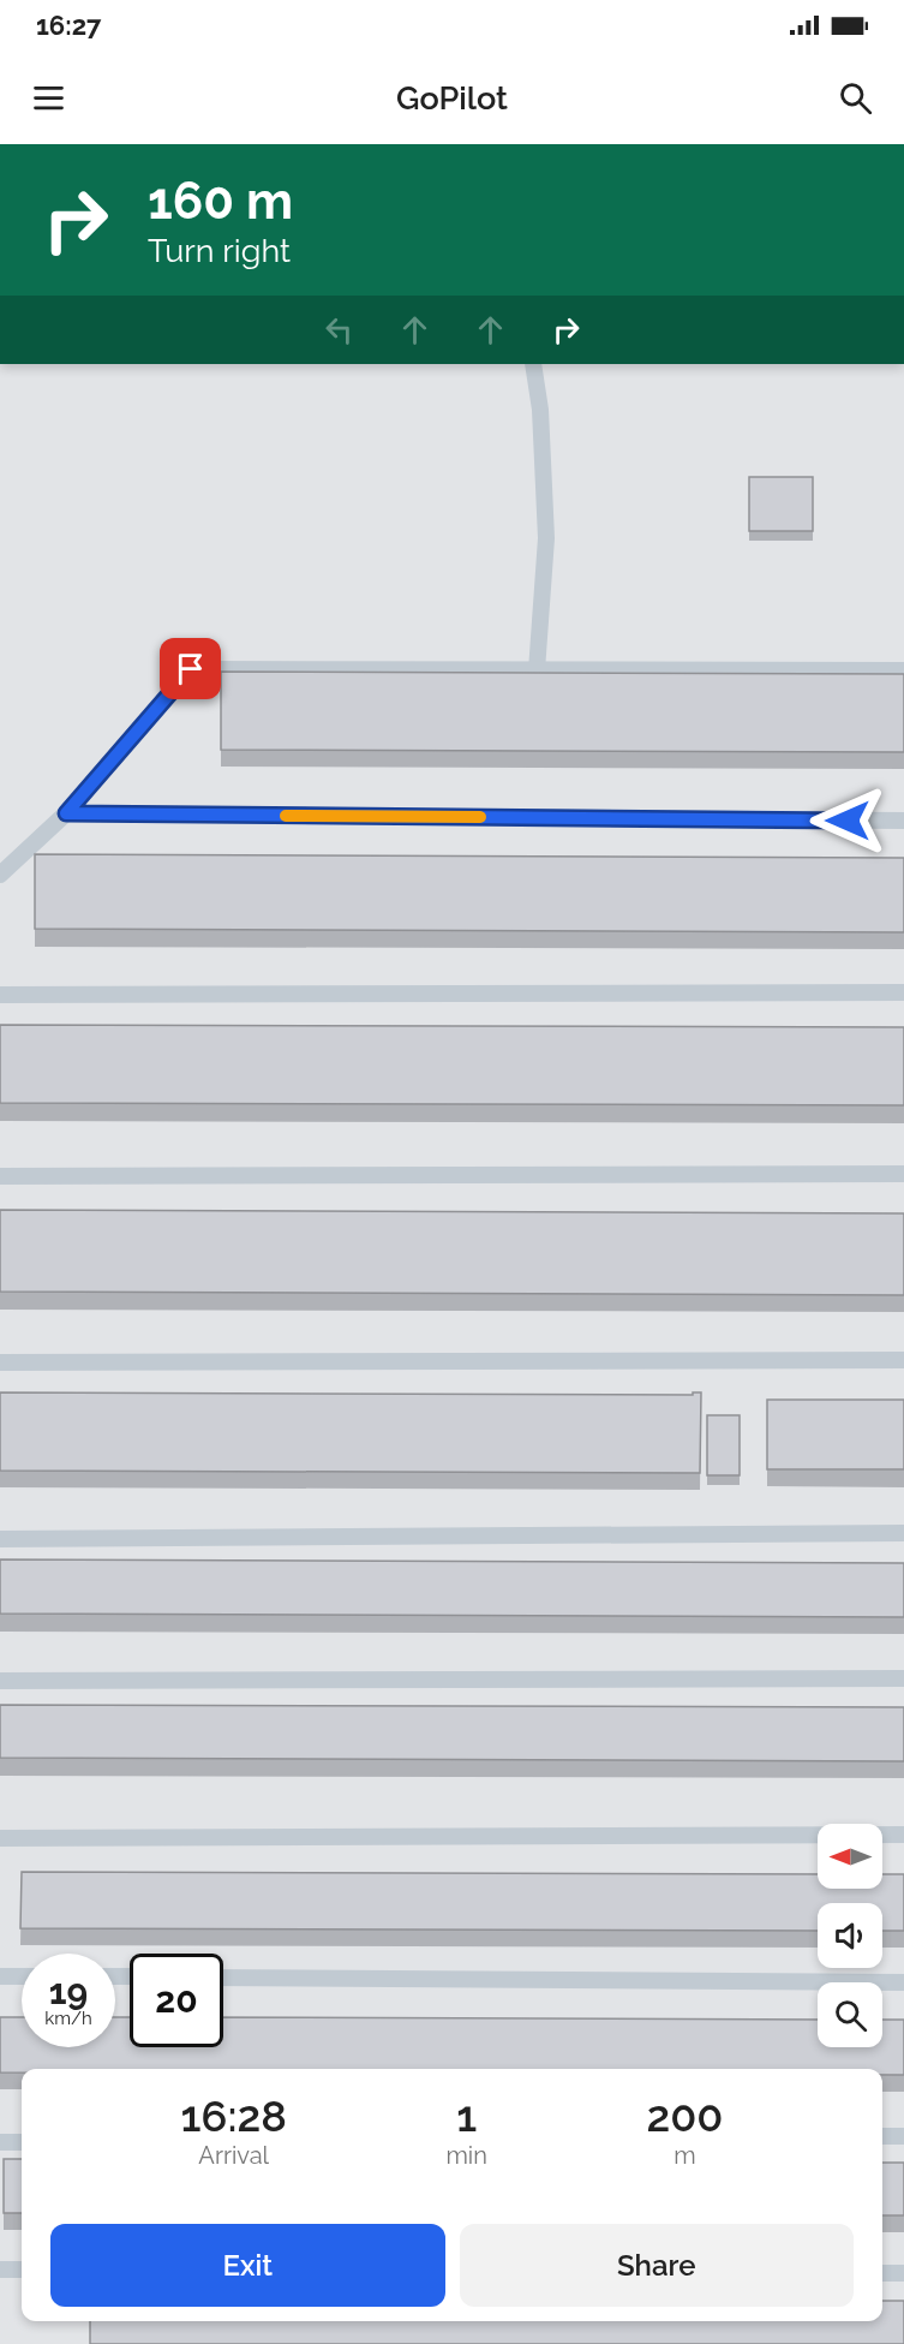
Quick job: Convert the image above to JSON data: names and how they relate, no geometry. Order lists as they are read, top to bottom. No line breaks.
{"north":"left","page":{"status":"16:27","header":"GoPilot","turn":["160 m","Turn right"],"speed":"19 km/h","limit":"20","eta":["16:28","Arrival","1","min","200","m"],"buttons":["Exit","Share"]}}
